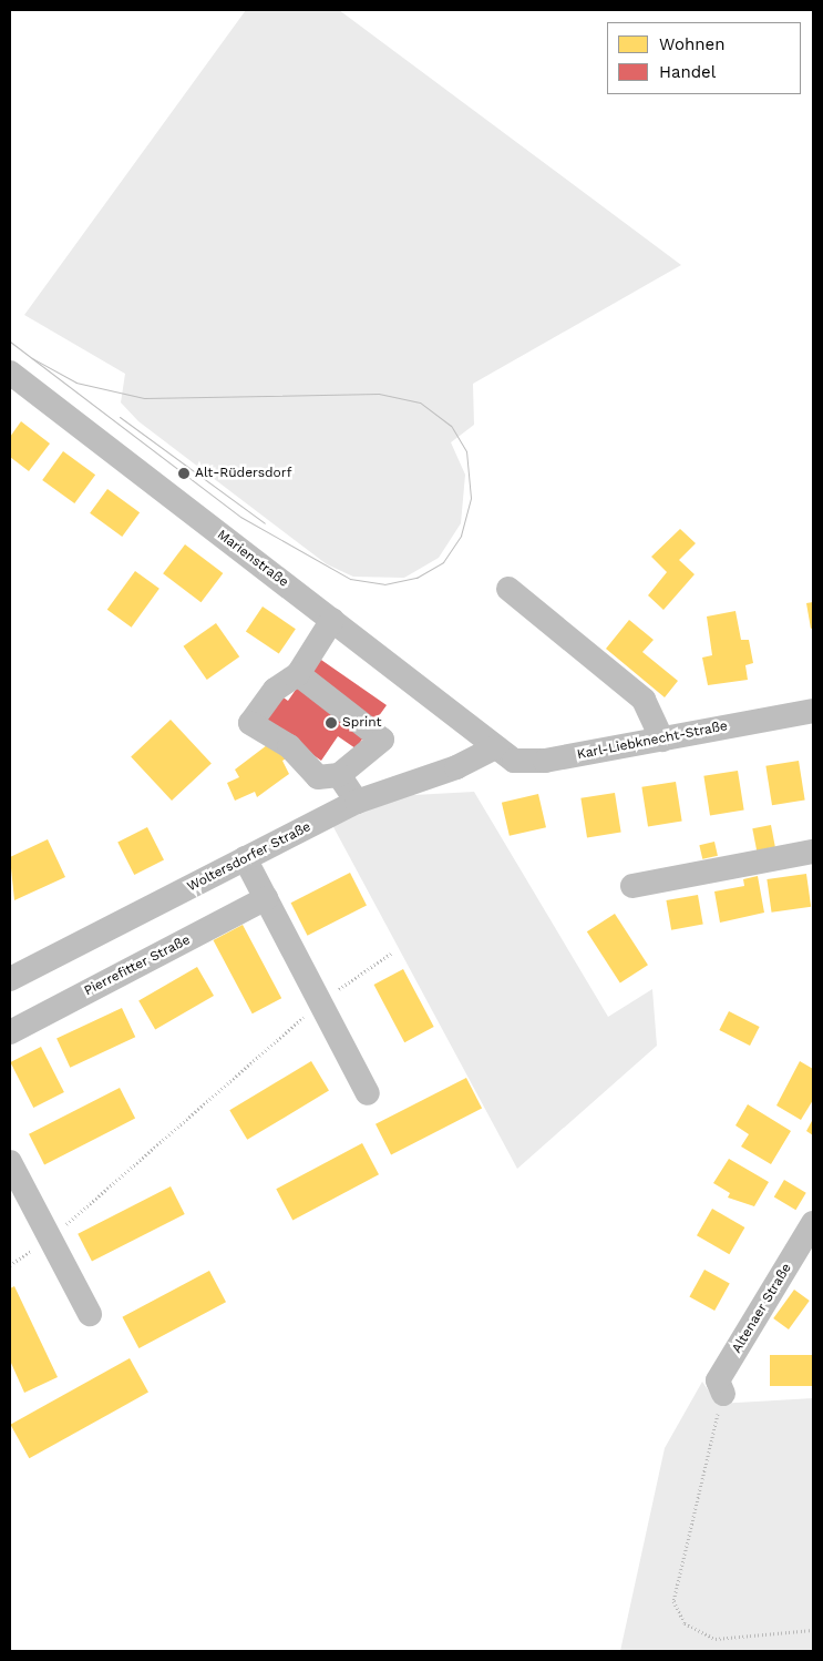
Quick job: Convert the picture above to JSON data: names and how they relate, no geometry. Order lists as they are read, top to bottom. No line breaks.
{"streets":{"street":["Marienstraße","Karl-Liebknecht-Straße","Woltersdorfer Straße","Pierrefitter Straße","Altenaer Straße"]},"crossings":[["Marienstraße","Karl-Liebknecht-Straße"],["Marienstraße","Woltersdorfer Straße"],["Karl-Liebknecht-Straße","Woltersdorfer Straße"]],"places":["Alt-Rüdersdorf","Sprint"],"legend":["Wohnen","Handel"]}
